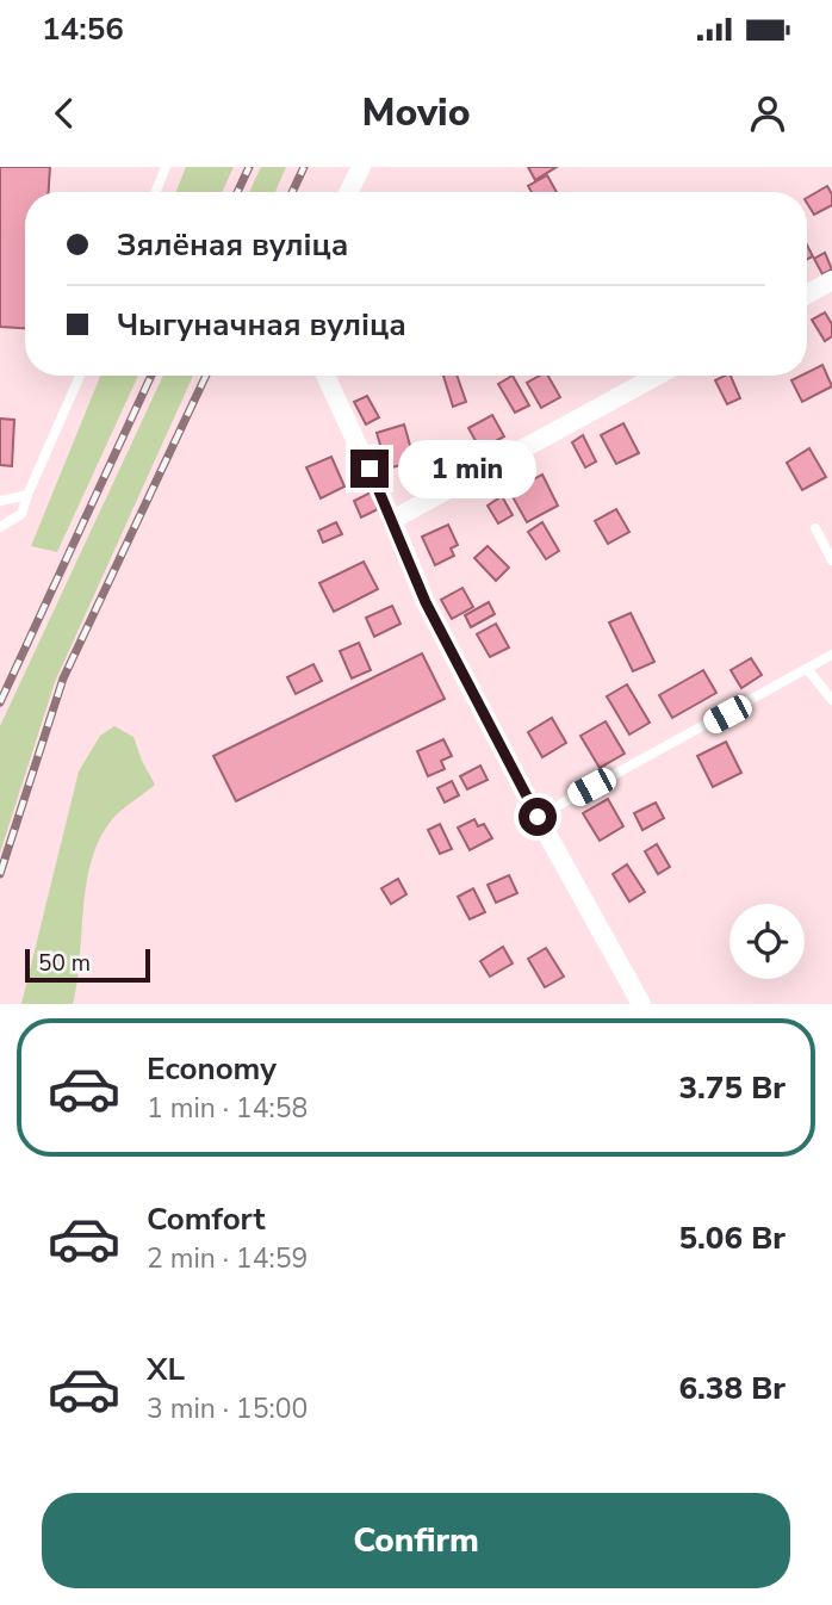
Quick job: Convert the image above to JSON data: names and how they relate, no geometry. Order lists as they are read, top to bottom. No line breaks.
{"scale_bar":"50 m","page":{"status":"14:56","header":"Movio","banner":["Зялёная вуліца","Чыгуначная вуліца"],"bubble":"1 min","scale":"50 m","list":[{"name":"Economy","note":"1 min · 14:58","value":"3.75 Br"},{"name":"Comfort","note":"2 min · 14:59","value":"5.06 Br"},{"name":"XL","note":"3 min · 15:00","value":"6.38 Br"}],"buttons":"Confirm"}}
